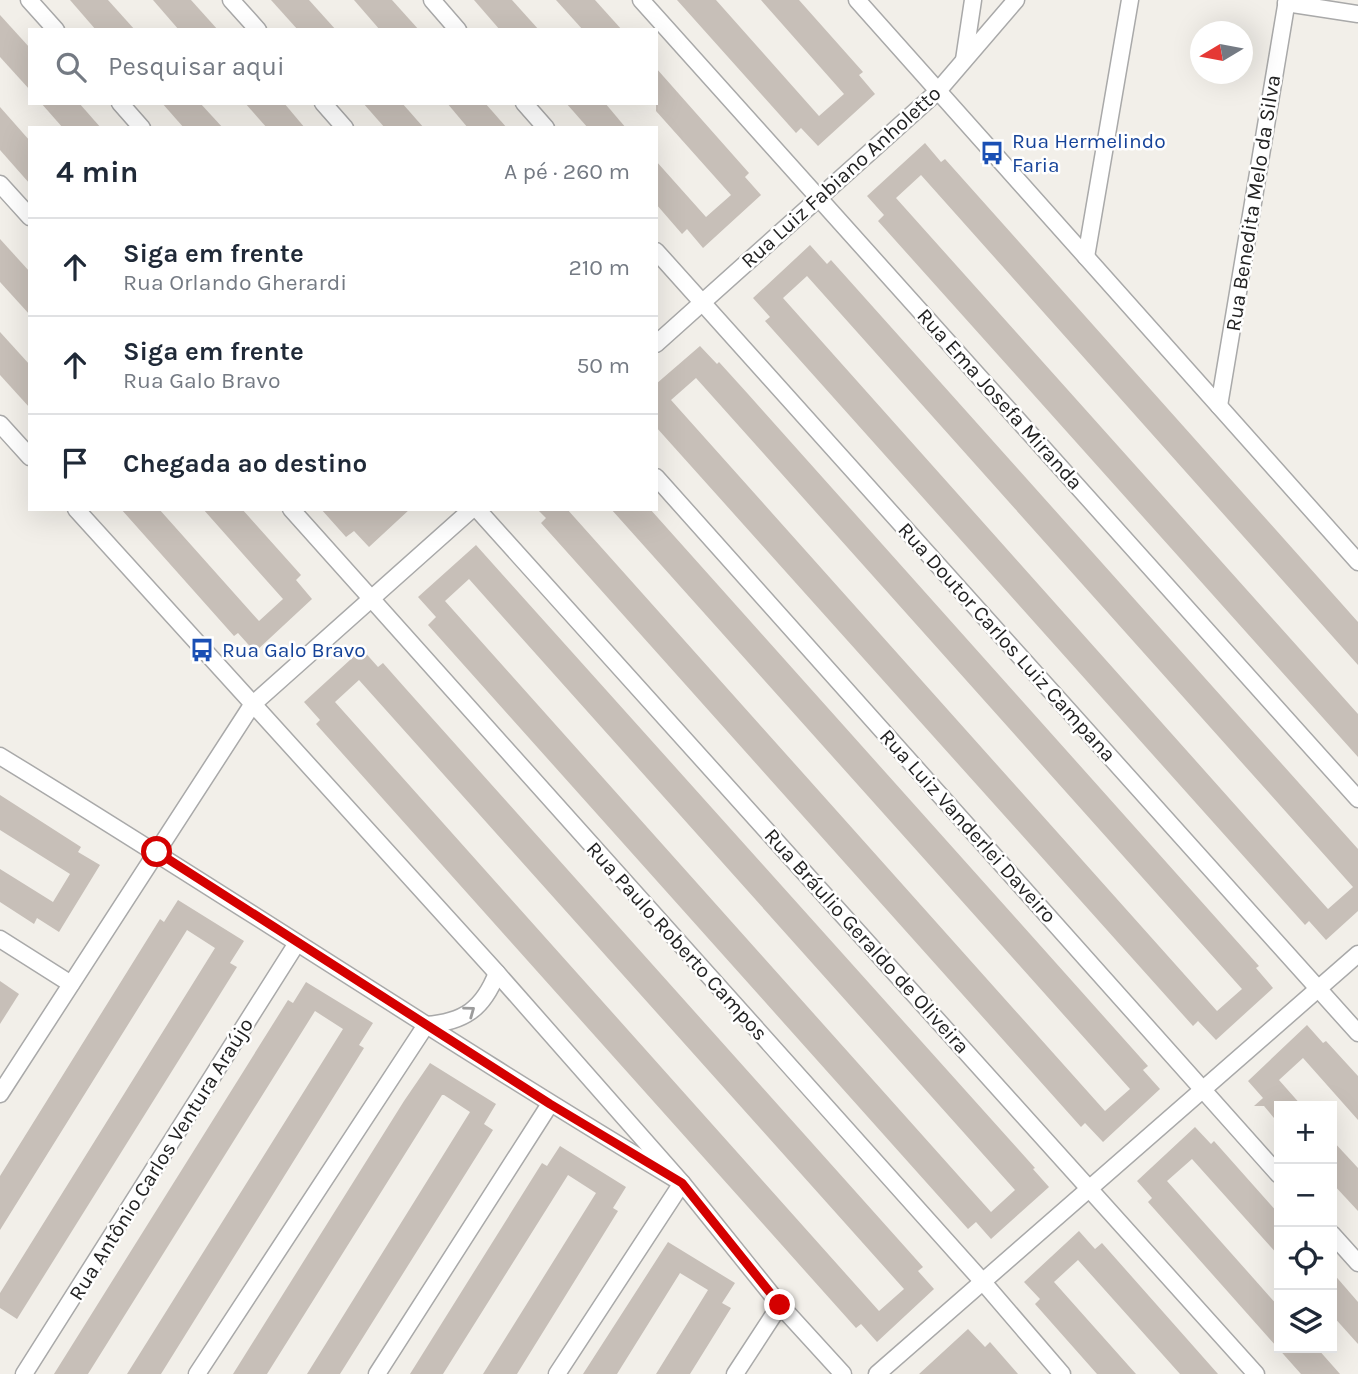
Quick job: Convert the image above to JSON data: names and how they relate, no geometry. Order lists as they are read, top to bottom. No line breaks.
{"streets":{"street":["Rua Luiz Fabiano Anholetto","Rua Benedita Melo da Silva","Rua Ema Josefa Miranda","Rua Doutor Carlos Luiz Campana","Rua Luiz Vanderlei Daveiro","Rua Paulo Roberto Campos","Rua Bráulio Geraldo de Oliveira","Rua Antônio Carlos Ventura Araújo"]},"crossings":[["Rua Luiz Fabiano Anholetto","Rua Ema Josefa Miranda"],["Rua Luiz Fabiano Anholetto","Rua Doutor Carlos Luiz Campana"]],"places":{"bus stop":["Rua Hermelindo Faria","Rua Galo Bravo"]},"north":"left","page":{"search":"Pesquisar aqui","heading":["4 min","A pé · 260 m"],"list":[["Siga em frente","Rua Orlando Gherardi","210 m"],["Siga em frente","Rua Galo Bravo","50 m"],"Chegada ao destino"],"map_buttons":["+","−"]}}
